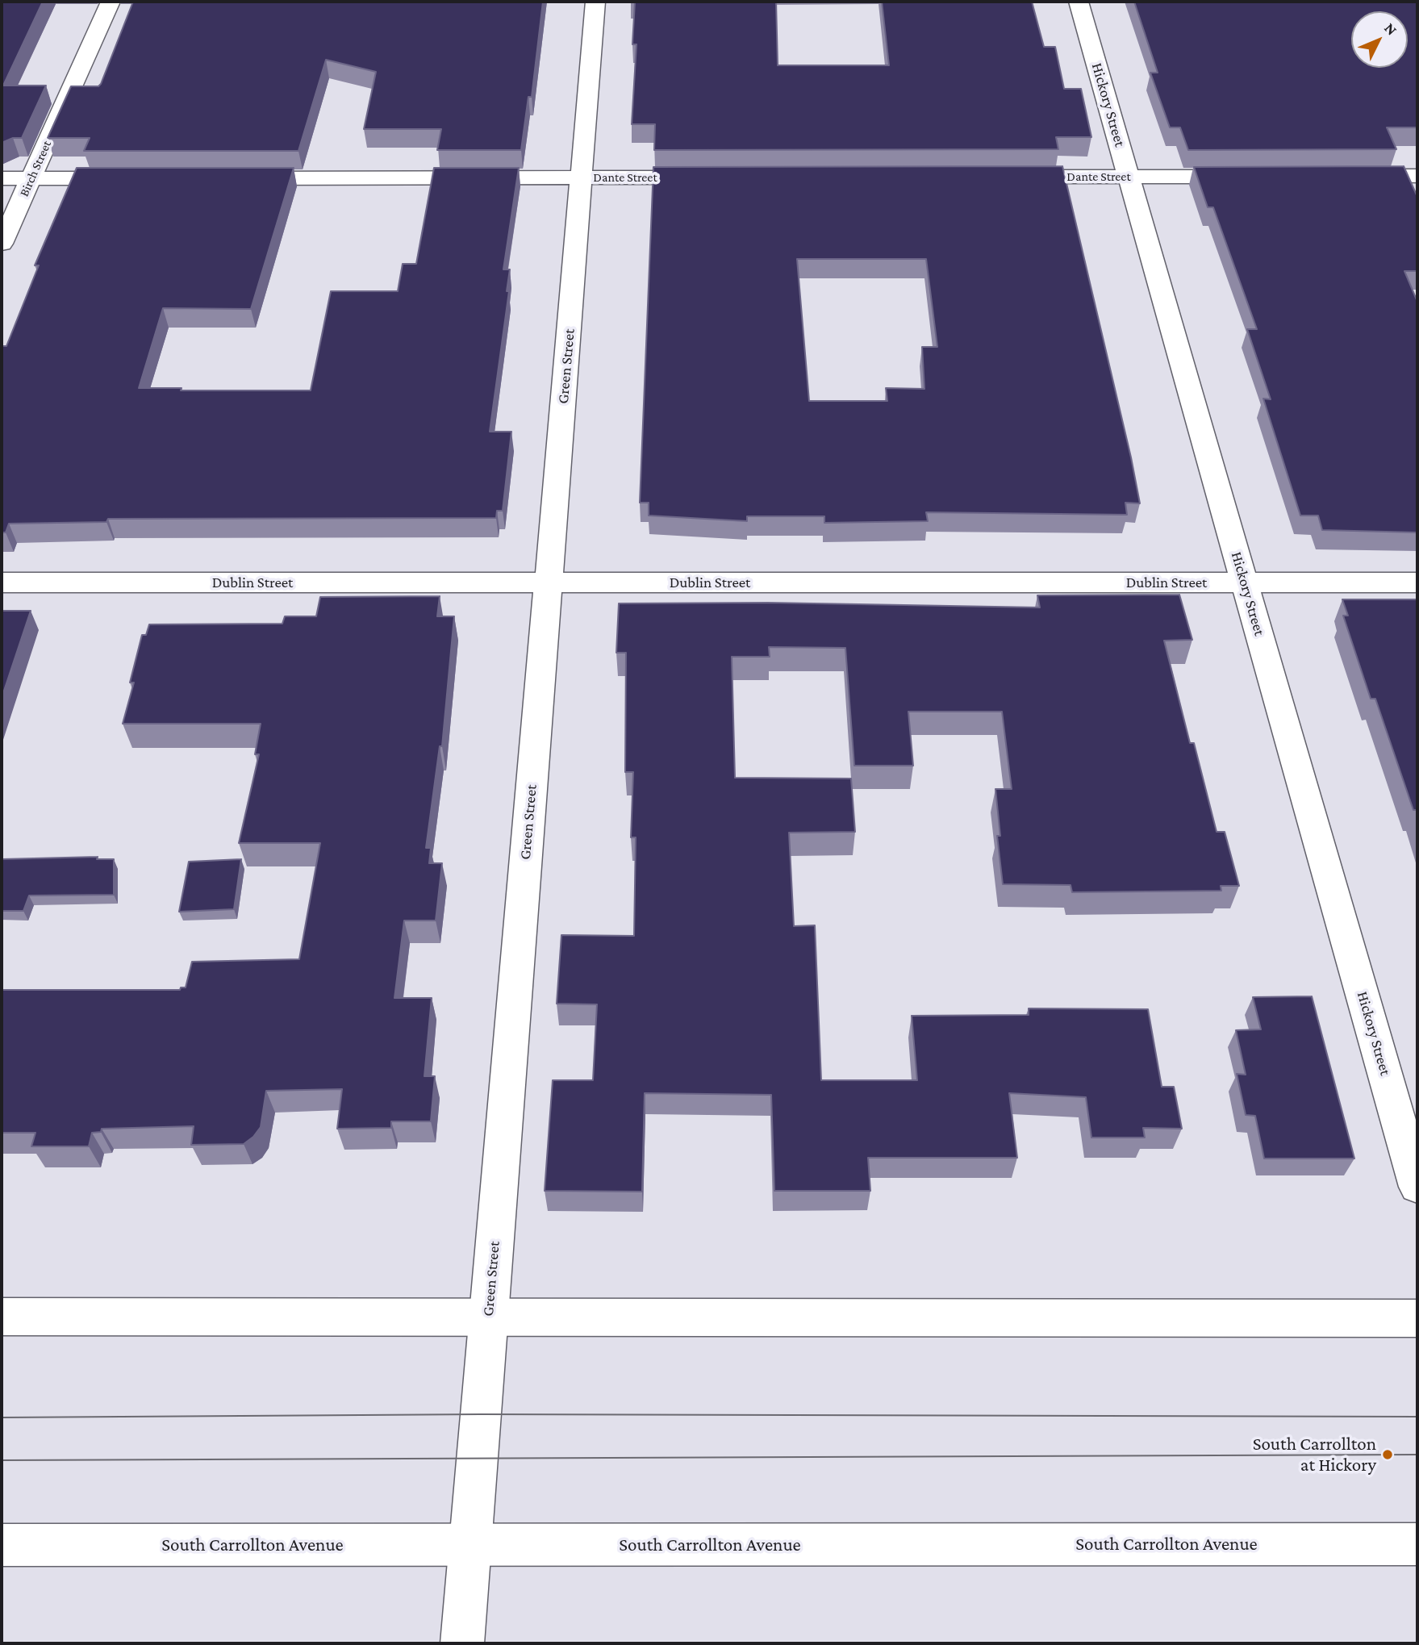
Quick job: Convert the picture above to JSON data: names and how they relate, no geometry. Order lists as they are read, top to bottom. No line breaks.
{"streets":{"street":["Hickory Street","Birch Street","Dante Street","Green Street","Dublin Street","South Carrollton Avenue"]},"crossings":[["Hickory Street","Dante Street"],["Hickory Street","Dublin Street"],["Dante Street","Green Street"],["Green Street","Dublin Street"],["Green Street","South Carrollton Avenue"]],"places":["South Carrollton at Hickory"],"north":"top right"}
